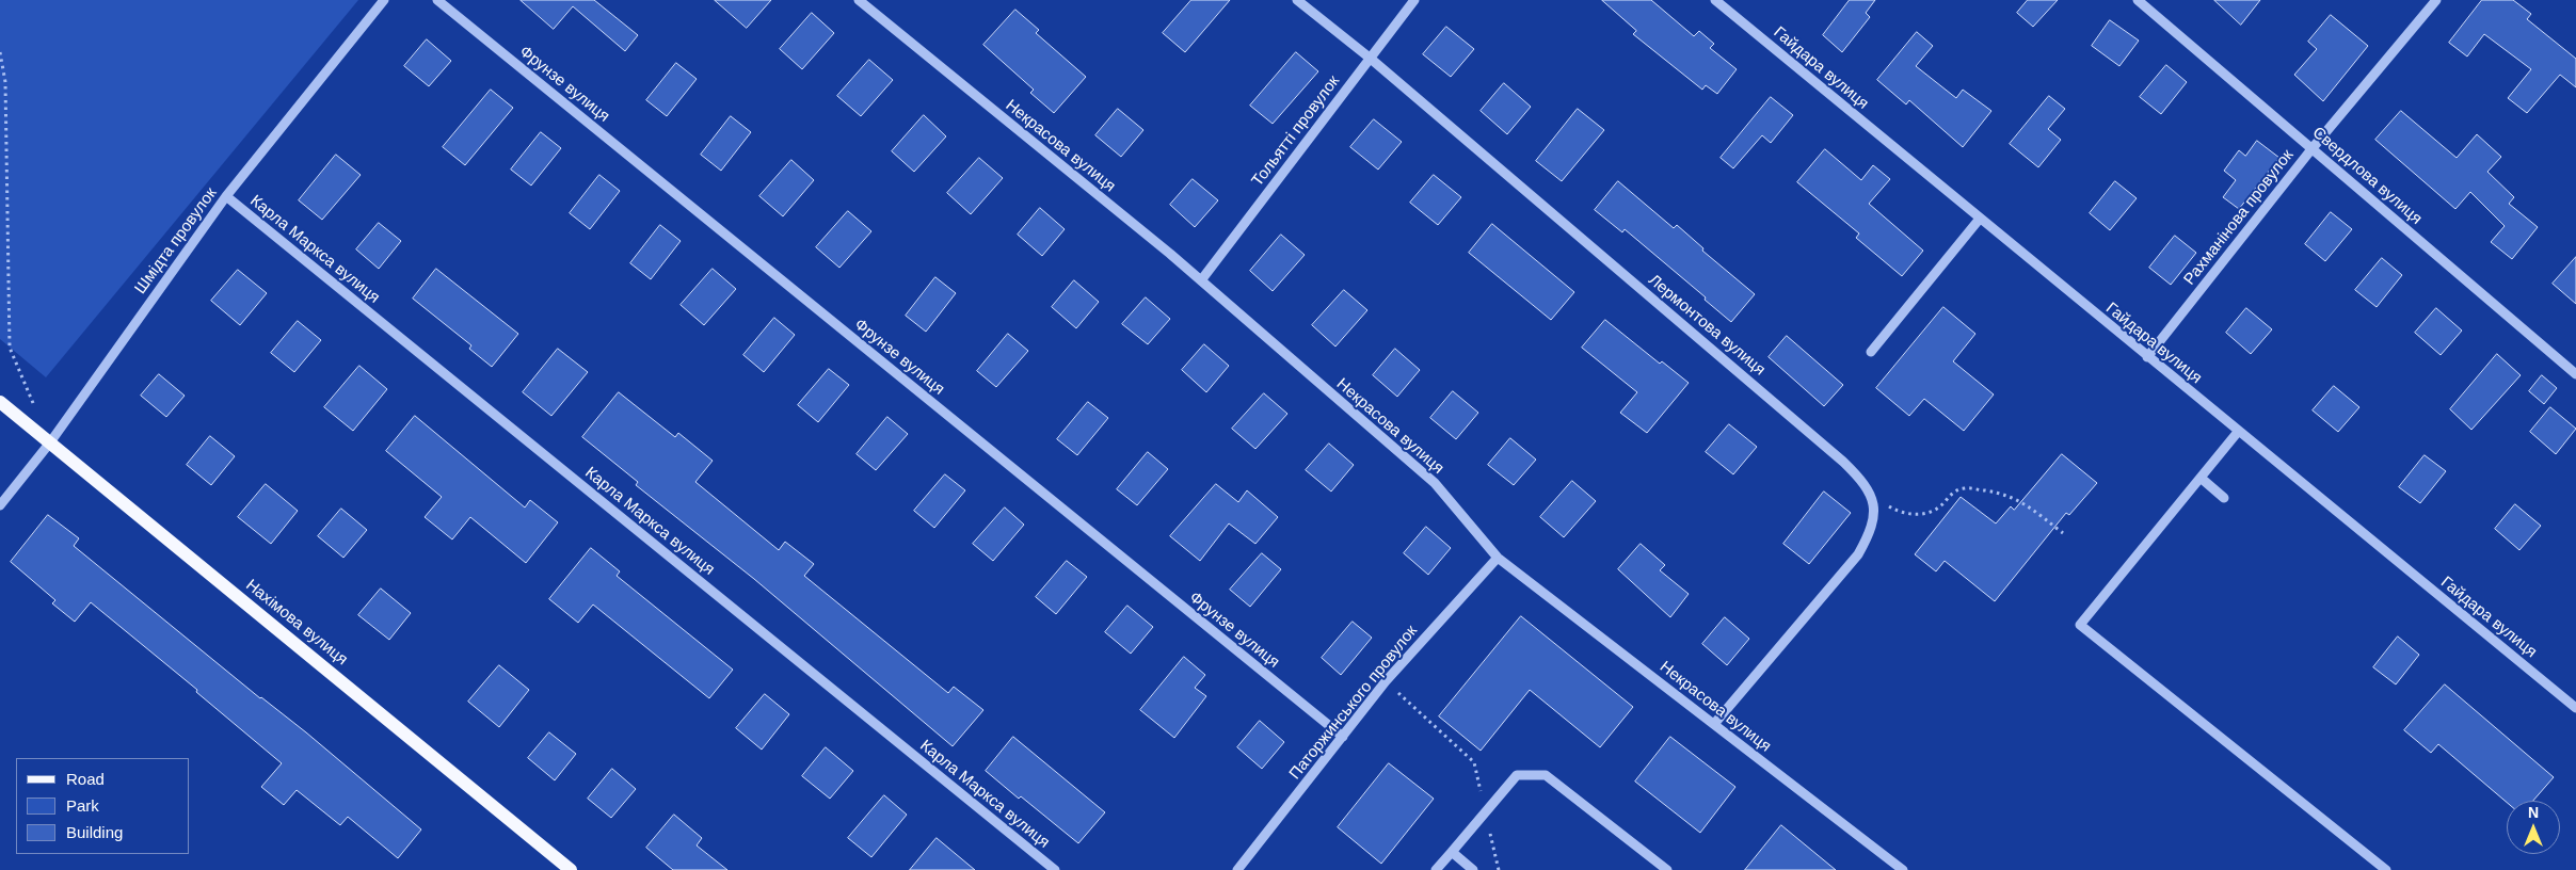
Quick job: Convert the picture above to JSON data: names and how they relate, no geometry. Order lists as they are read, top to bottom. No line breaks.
{"streets":{"main road":["Нахімова вулиця"],"street":["Гайдара вулиця","Фрунзе вулиця","Тольятті провулок","Некрасова вулиця","Свердлова вулиця","Рахманінова провулок","Шмідта провулок","Карла Маркса вулиця","Лермонтова вулиця","Паторжинського провулок"]},"crossings":[["Гайдара вулиця","Рахманінова провулок"],["Фрунзе вулиця","Паторжинського провулок"],["Тольятті провулок","Некрасова вулиця"],["Тольятті провулок","Лермонтова вулиця"],["Некрасова вулиця","Паторжинського провулок"],["Свердлова вулиця","Рахманінова провулок"],["Шмідта провулок","Карла Маркса вулиця"],["Шмідта провулок","Нахімова вулиця"]],"legend":["Road","Park","Building"],"north":"top"}
